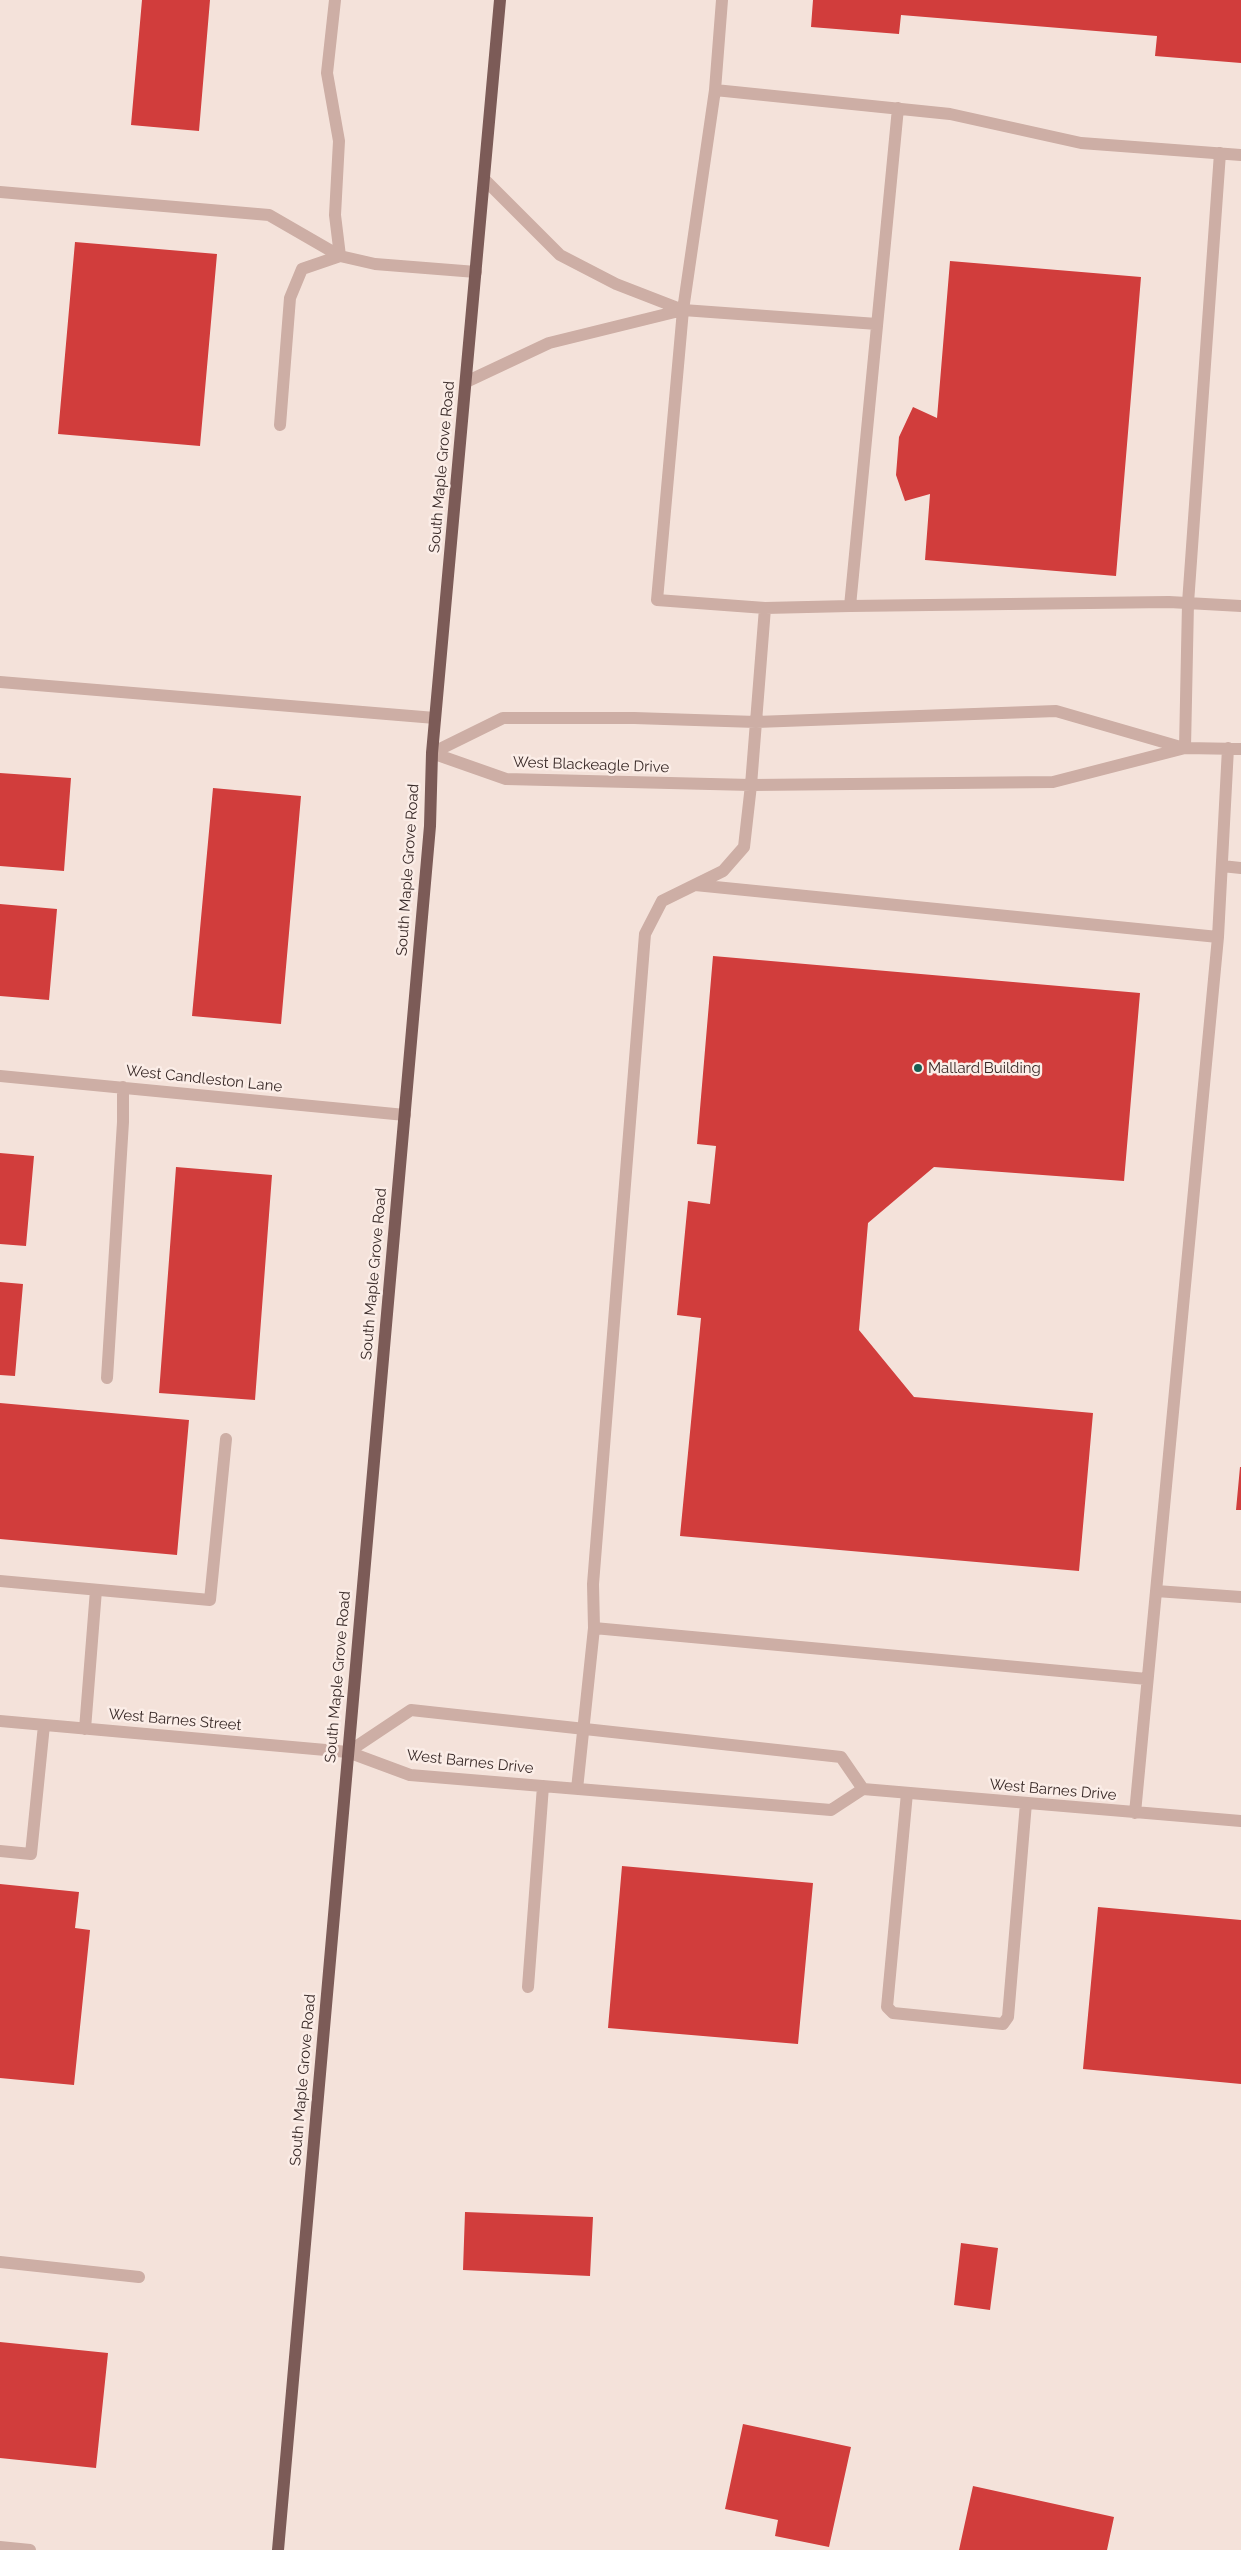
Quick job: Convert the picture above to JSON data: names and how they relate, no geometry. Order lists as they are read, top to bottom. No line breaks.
{"streets":{"main road":["South Maple Grove Road"],"street":["West Blackeagle Drive","West Candleston Lane","West Barnes Street","West Barnes Drive"]},"crossings":[["South Maple Grove Road","West Blackeagle Drive"],["South Maple Grove Road","West Candleston Lane"],["South Maple Grove Road","West Barnes Street"],["South Maple Grove Road","West Barnes Drive"],["West Barnes Street","West Barnes Drive"]],"places":["Mallard Building"]}
